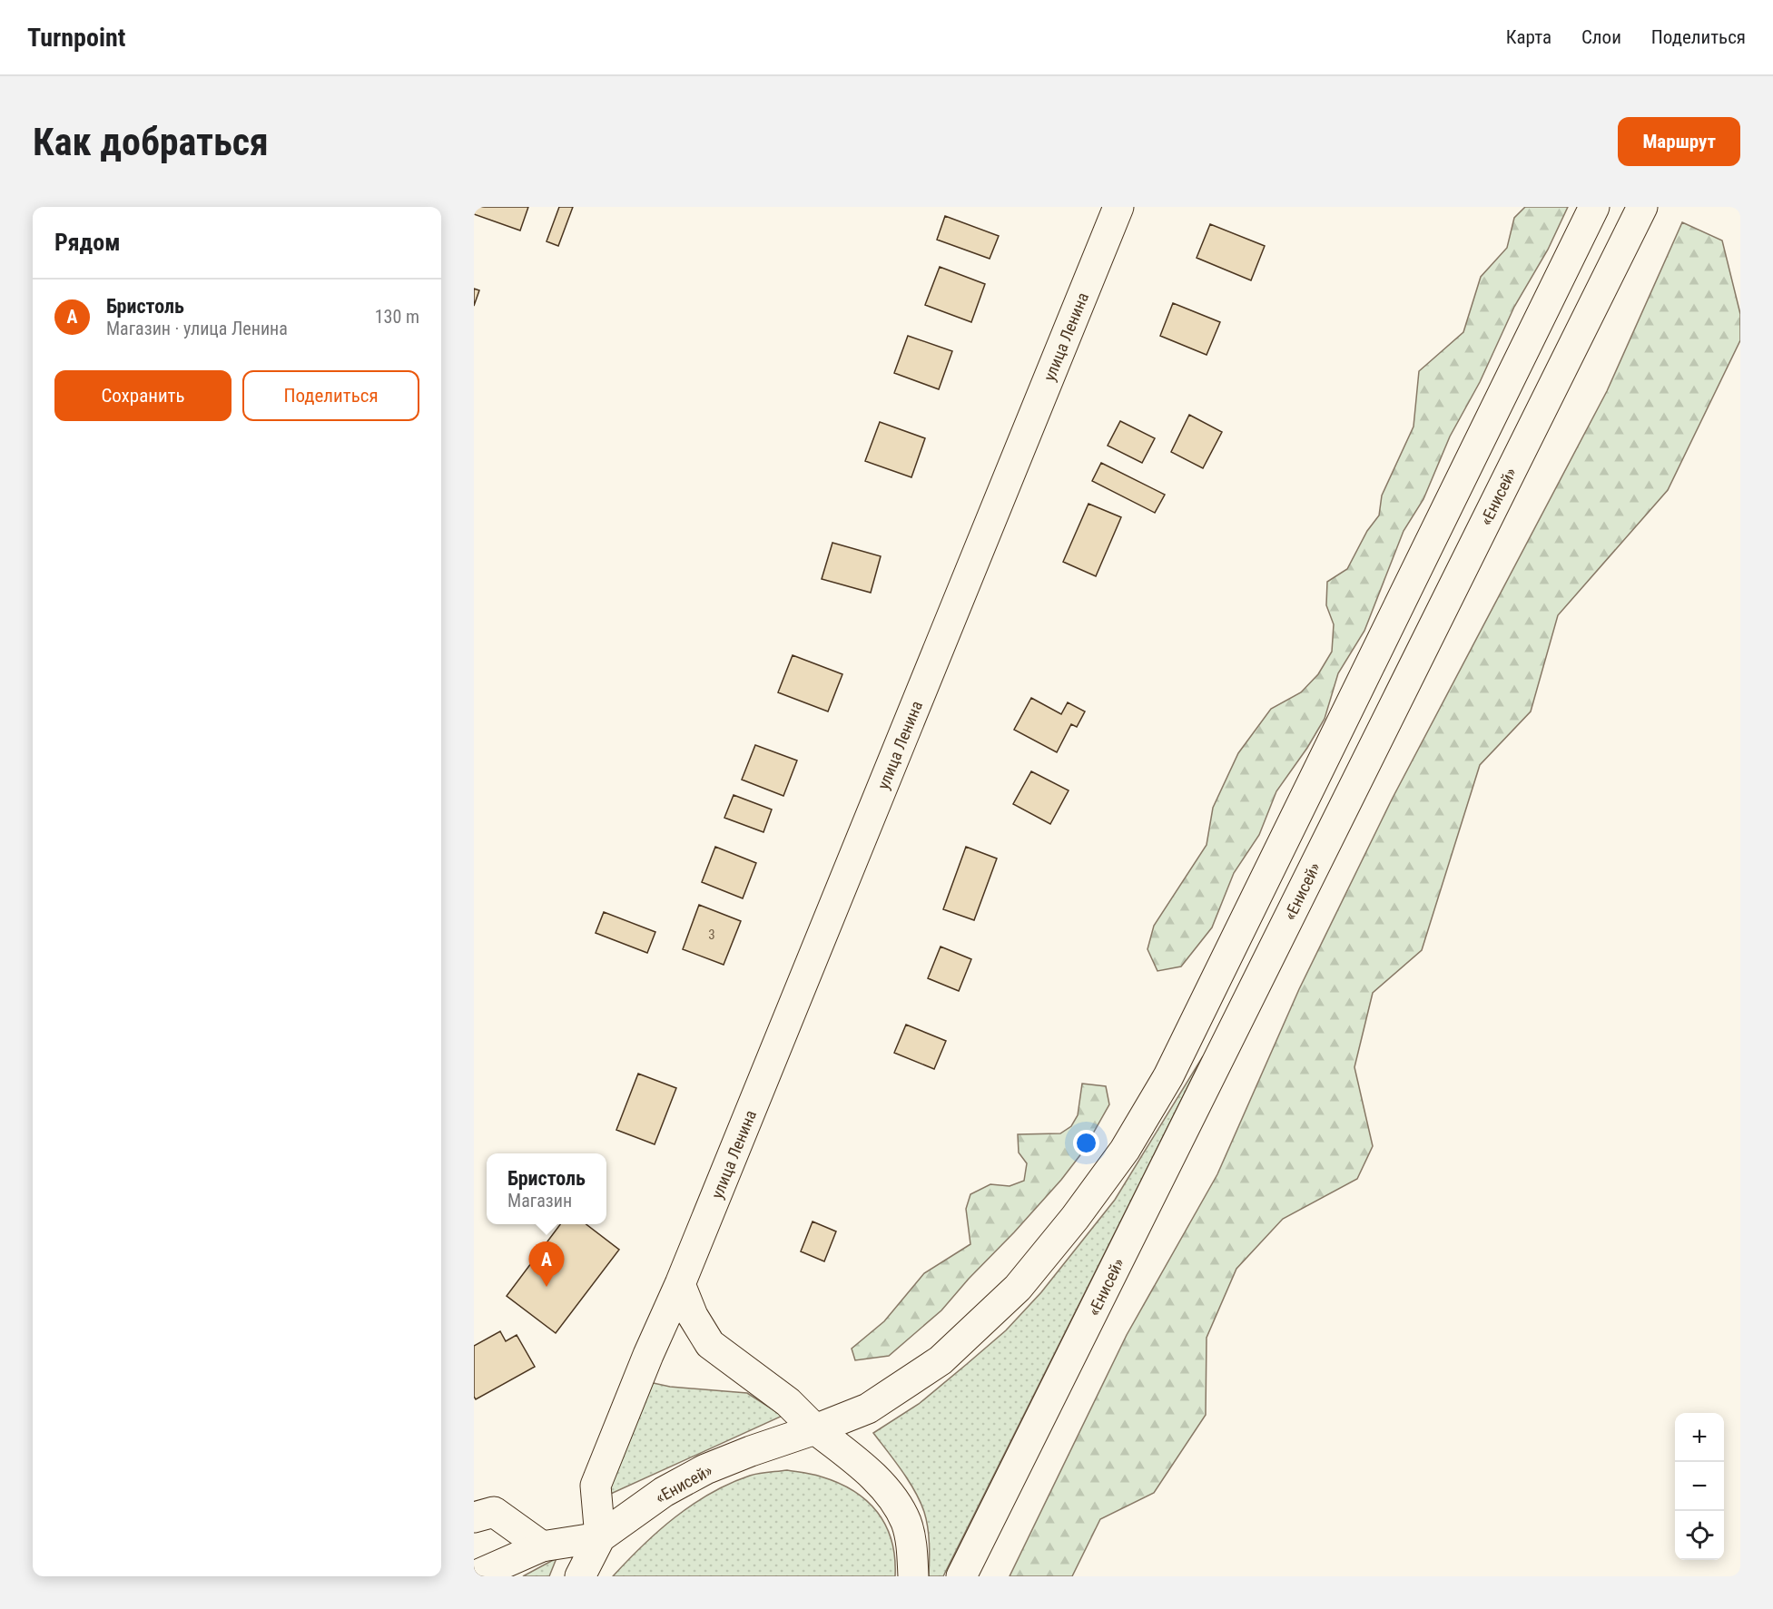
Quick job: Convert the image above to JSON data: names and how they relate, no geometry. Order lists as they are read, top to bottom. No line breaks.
{"streets":{"main road":["улица Ленина","«Енисей»"]},"crossings":[["улица Ленина","«Енисей»"]],"house_numbers":["3"],"page":{"header":"Turnpoint","nav":["Карта","Слои","Поделиться"],"buttons":["Маршрут",["Сохранить","Поделиться"]],"title":"Как добраться","heading":"Рядом","list":[{"mark":"A","name":"Бристоль","note":"Магазин · улица Ленина","value":"130 m"}],"popup":["Бристоль","Магазин"],"pins":"A","map_buttons":["+","−"]}}
